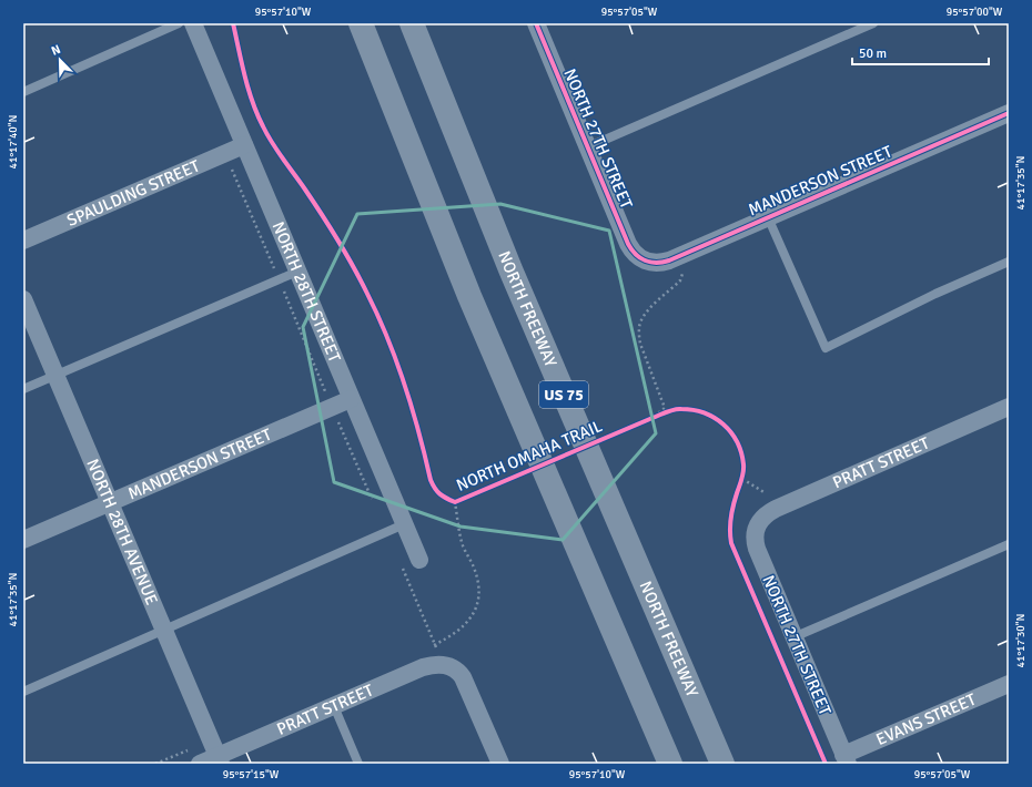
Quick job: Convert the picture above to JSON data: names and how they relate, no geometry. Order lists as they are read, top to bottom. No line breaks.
{"streets":{"highway":["NORTH FREEWAY","US 75"],"street":["NORTH 27TH STREET","MANDERSON STREET","SPAULDING STREET","NORTH 28TH STREET","PRATT STREET","NORTH 28TH AVENUE","EVANS STREET"],"cycle path":["NORTH OMAHA TRAIL"]},"crossings":[["NORTH 27TH STREET","MANDERSON STREET"],["NORTH 27TH STREET","PRATT STREET"],["NORTH 27TH STREET","EVANS STREET"],["MANDERSON STREET","NORTH 28TH STREET"],["MANDERSON STREET","NORTH 28TH AVENUE"],["SPAULDING STREET","NORTH 28TH STREET"],["PRATT STREET","NORTH 28TH AVENUE"]],"scale_bar":"50 m","north":"top left","coordinates":["95°57'10\"W","95°57'05\"W","95°57'00\"W","41°17'40\"N","41°17'35\"N","41°17'30\"N","95°57'15\"W"]}
